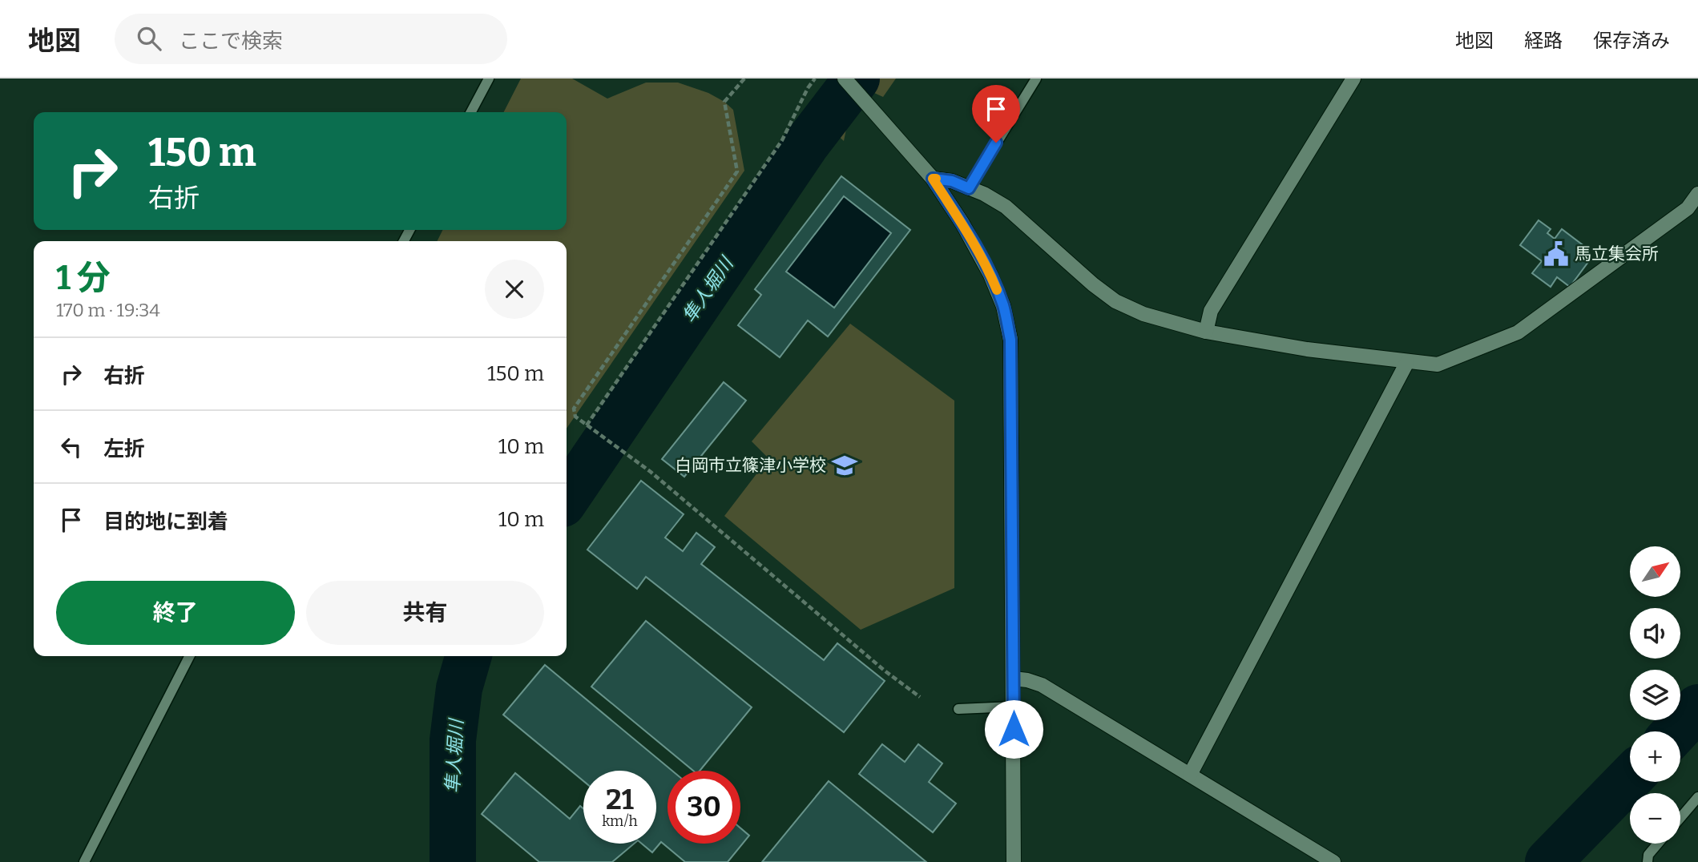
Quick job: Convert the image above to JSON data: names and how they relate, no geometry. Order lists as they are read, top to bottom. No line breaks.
{"water":["隼人堀川"],"places":{"public building":["馬立集会所"],"school or university":["白岡市立篠津小学校"]},"north":"top right","page":{"header":"地図","search":"ここで検索","nav":["地図","経路","保存済み"],"turn":["150 m","右折"],"heading":["1 分","170 m · 19:34"],"list":[{"name":"右折","value":"150 m"},{"name":"左折","value":"10 m"},{"name":"目的地に到着","value":"10 m"}],"map_buttons":["+","−"],"buttons":["終了","共有"],"speed":"21 km/h","limit":"30"}}
